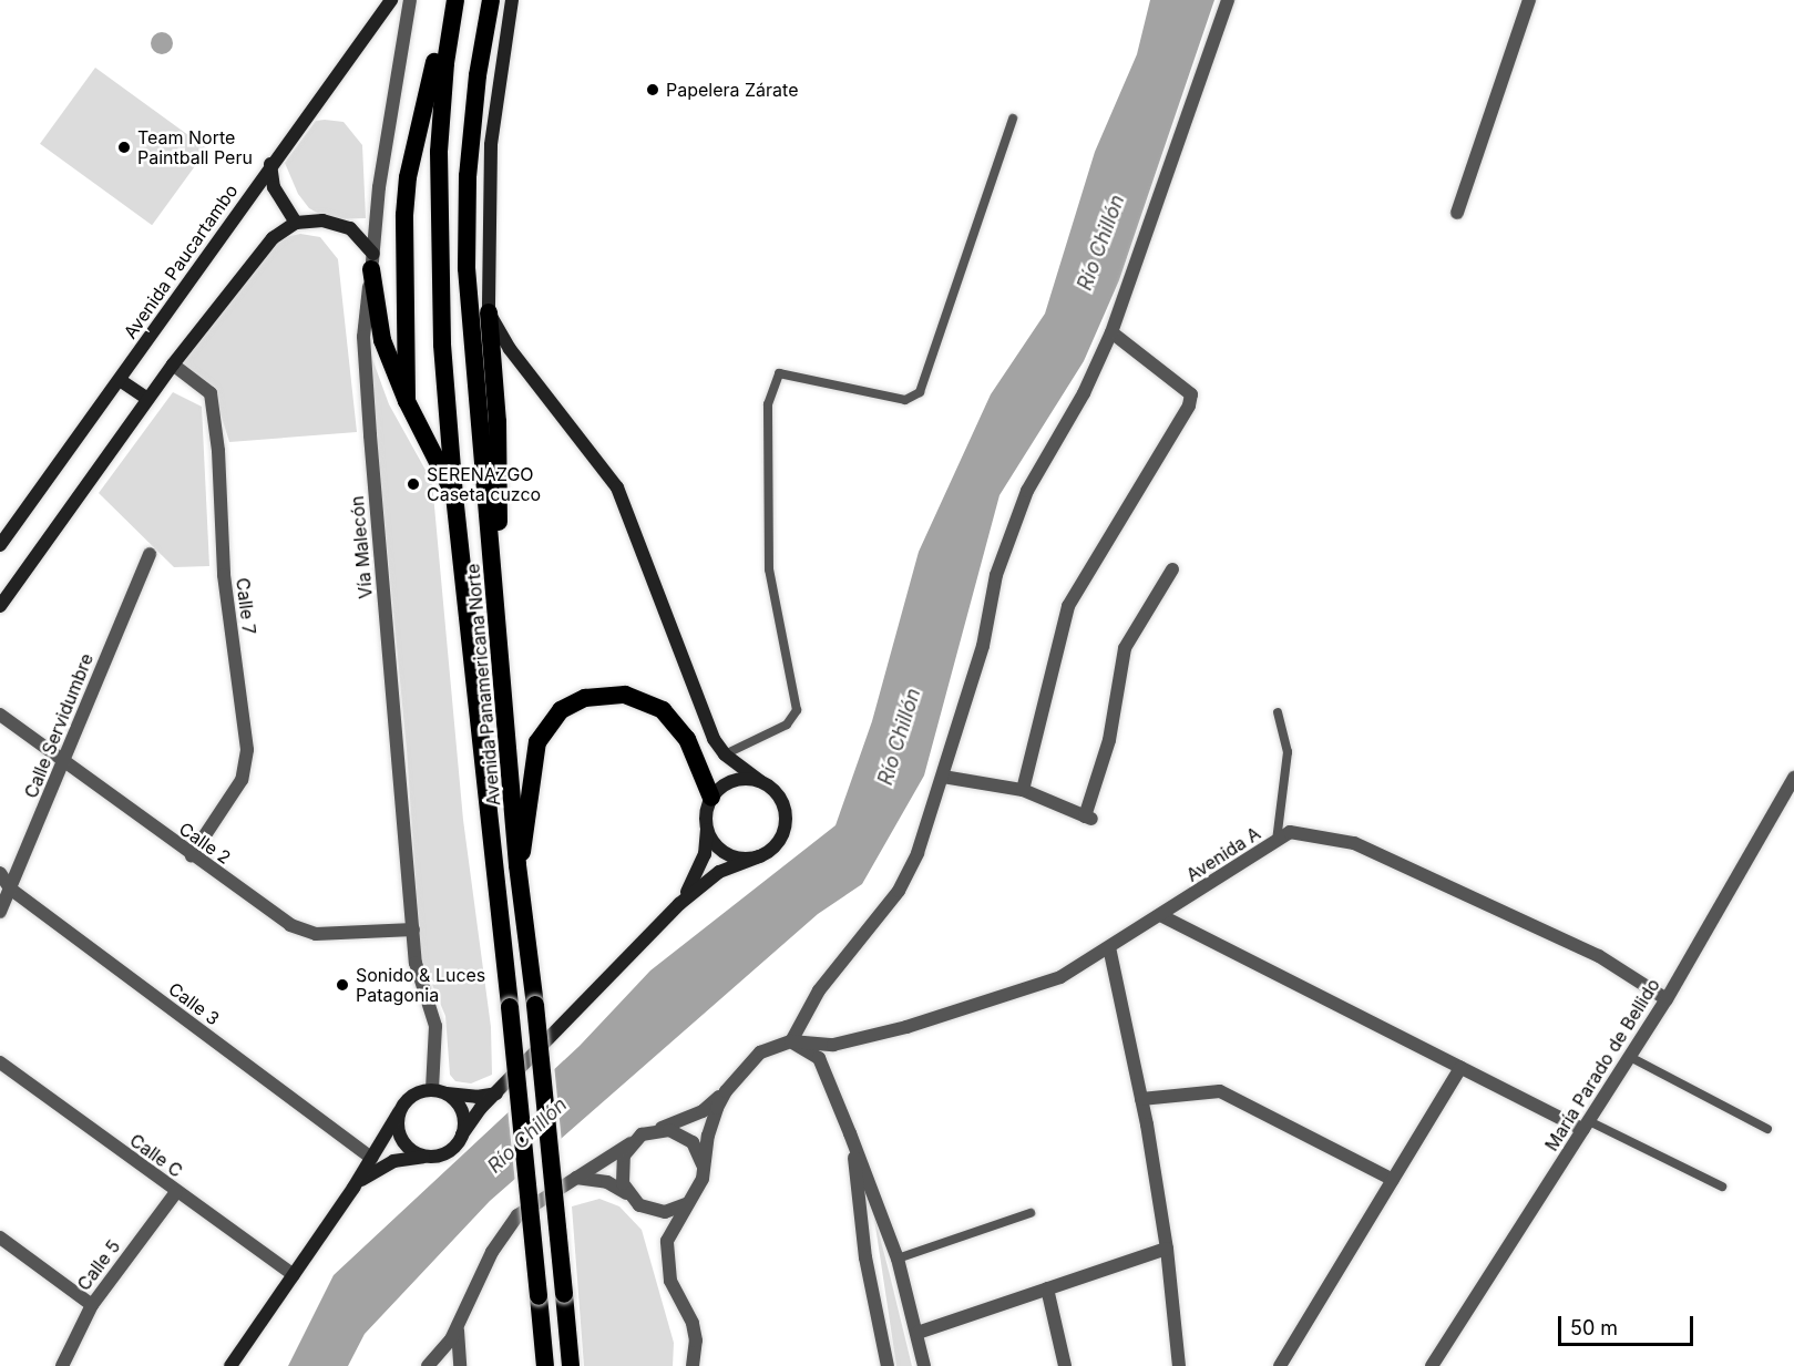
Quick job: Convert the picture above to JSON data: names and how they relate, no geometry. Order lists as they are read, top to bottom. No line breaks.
{"streets":{"highway":["Avenida Panamericana Norte"],"main road":["Avenida Paucartambo"],"street":["Vía Malecón","Calle 7","Calle Servidumbre","Calle 2","Avenida A","Calle 3","María Parado de Bellido","Calle C","Calle 5"]},"crossings":[["Vía Malecón","Calle 2"],["Calle 7","Calle 2"],["Calle Servidumbre","Calle 2"],["Calle Servidumbre","Calle 3"],["Avenida A","María Parado de Bellido"],["Calle C","Calle 5"]],"water":["Río Chillón"],"places":["Papelera Zárate","Team Norte Paintball Peru","SERENAZGO Caseta cuzco","Sonido & Luces Patagonia"],"scale_bar":"50 m"}
